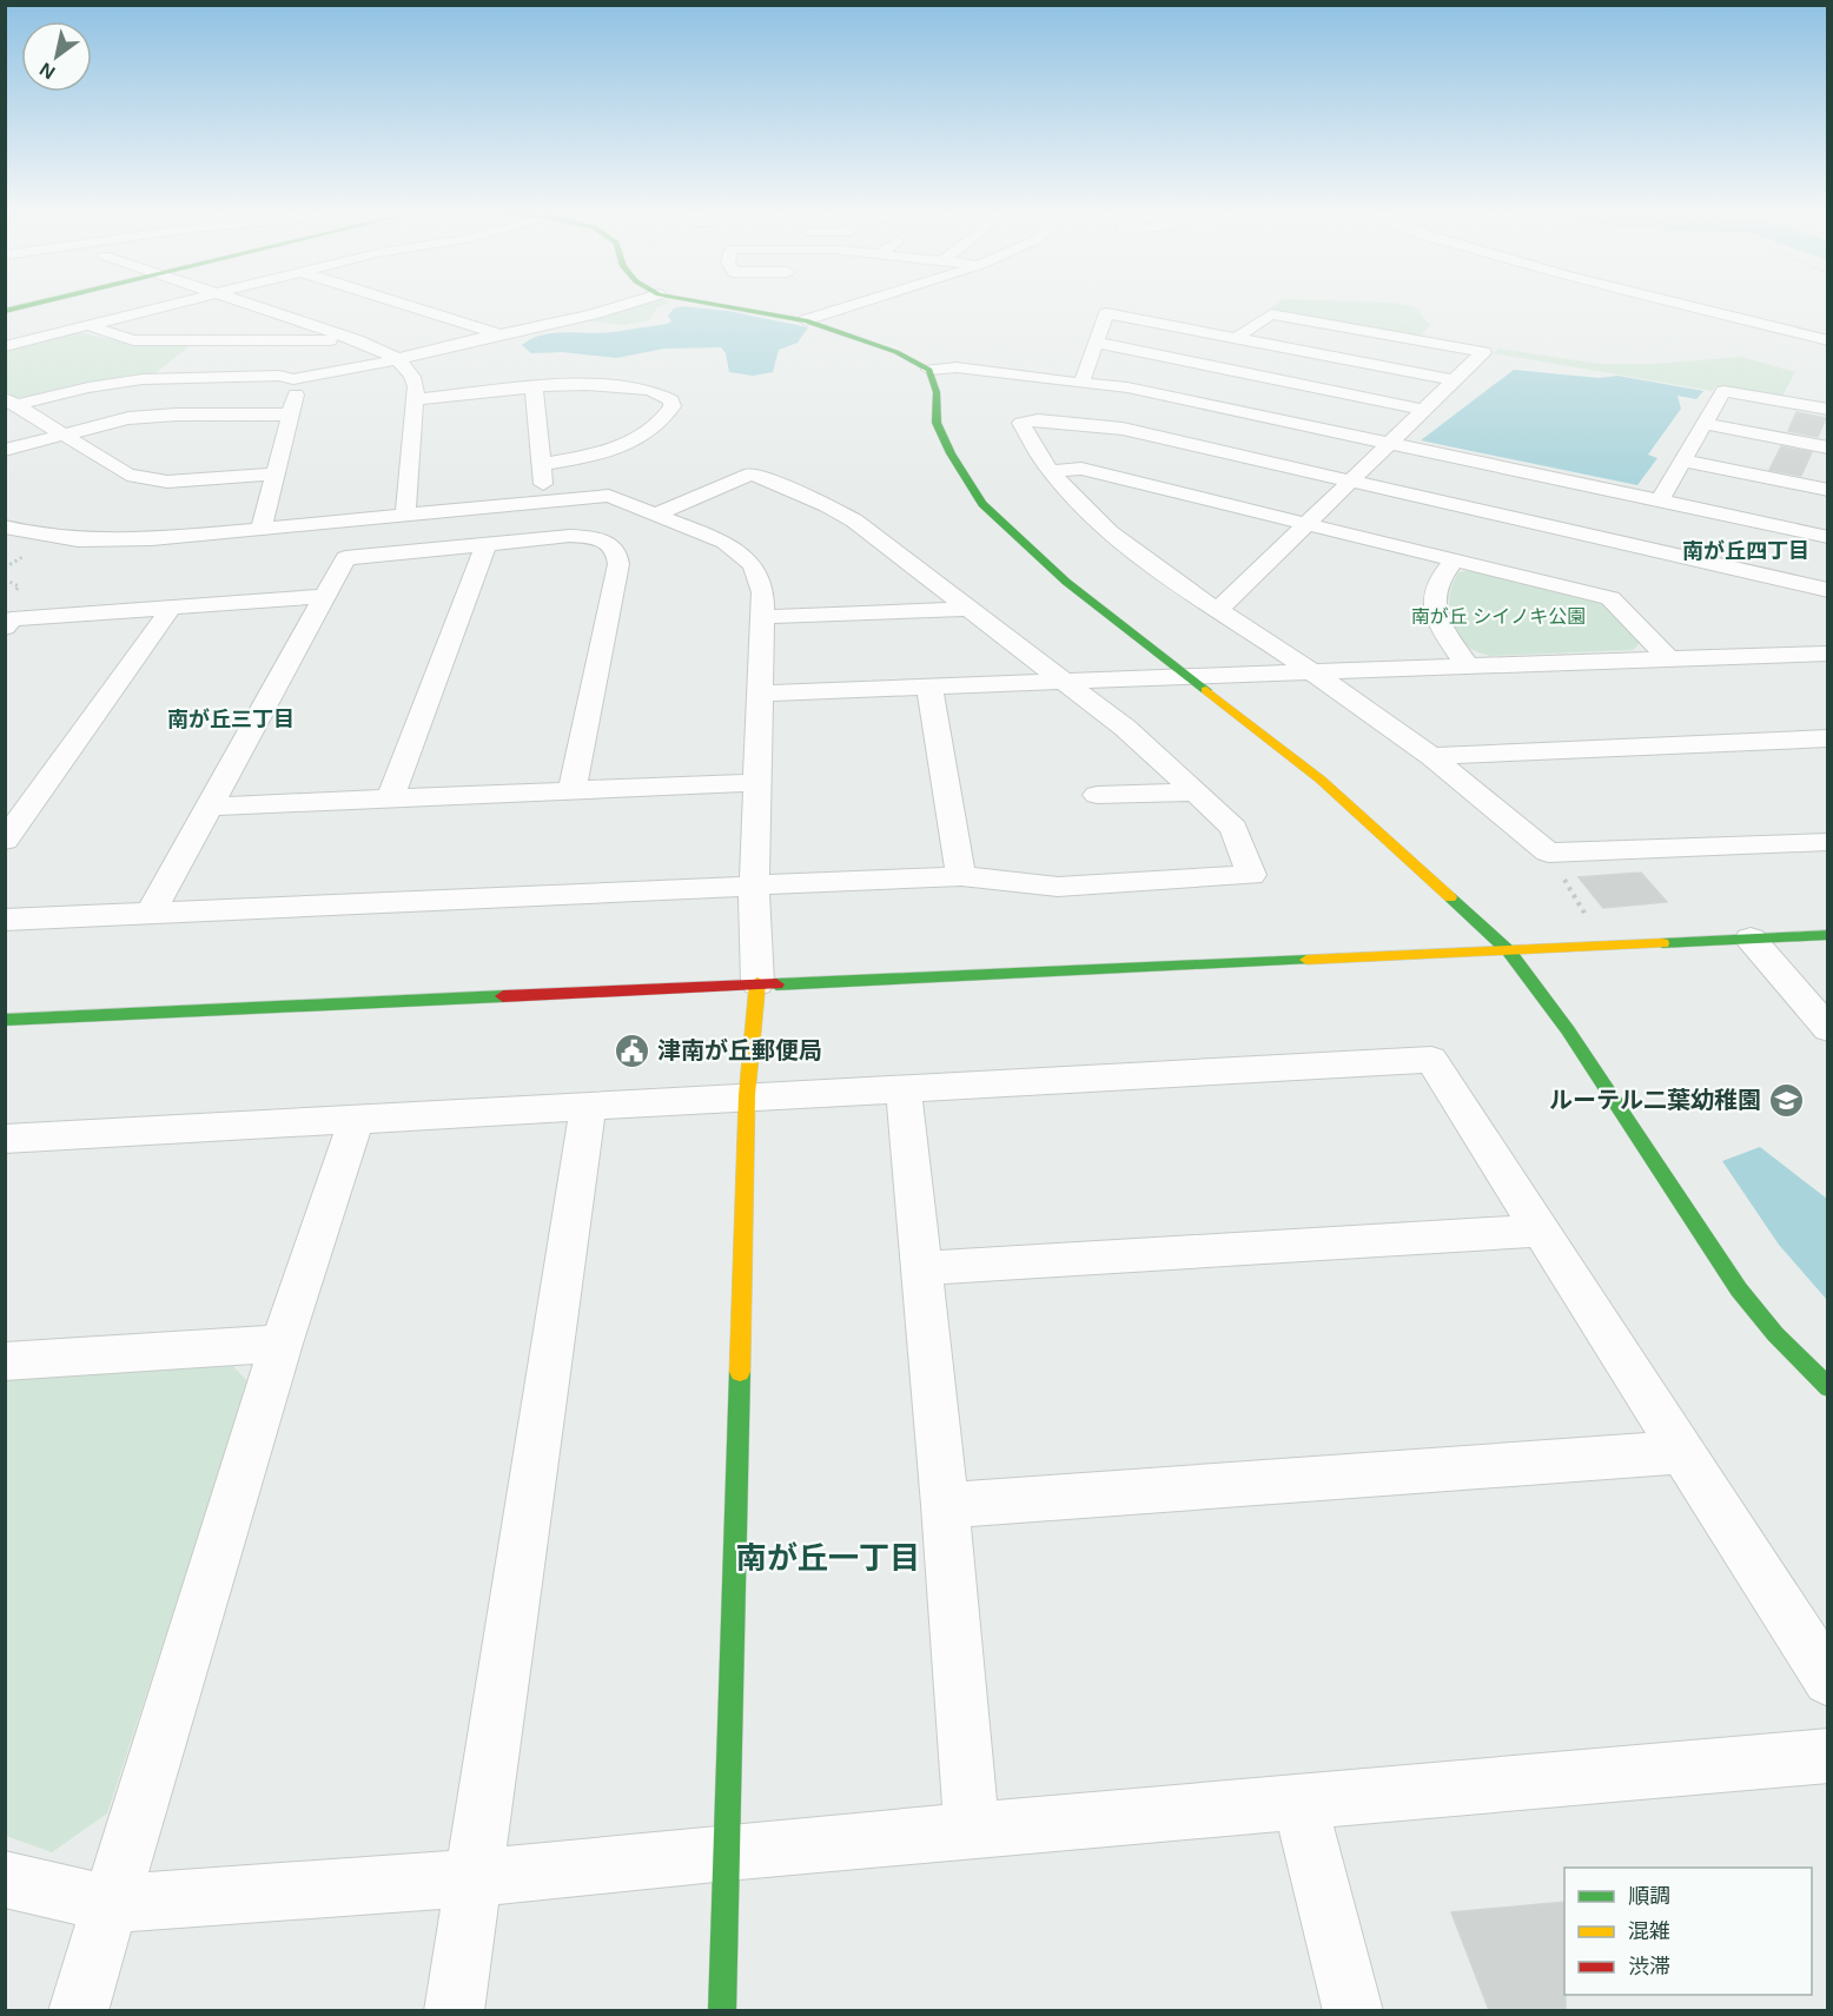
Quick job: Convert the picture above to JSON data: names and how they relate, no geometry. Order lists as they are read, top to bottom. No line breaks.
{"districts":["南が丘四丁目","南が丘三丁目","南が丘一丁目"],"parks":["南が丘 シイノキ公園"],"places":{"public building":["津南が丘郵便局"],"school or university":["ルーテル二葉幼稚園"]},"legend":["順調","混雑","渋滞"],"north":"bottom left"}
